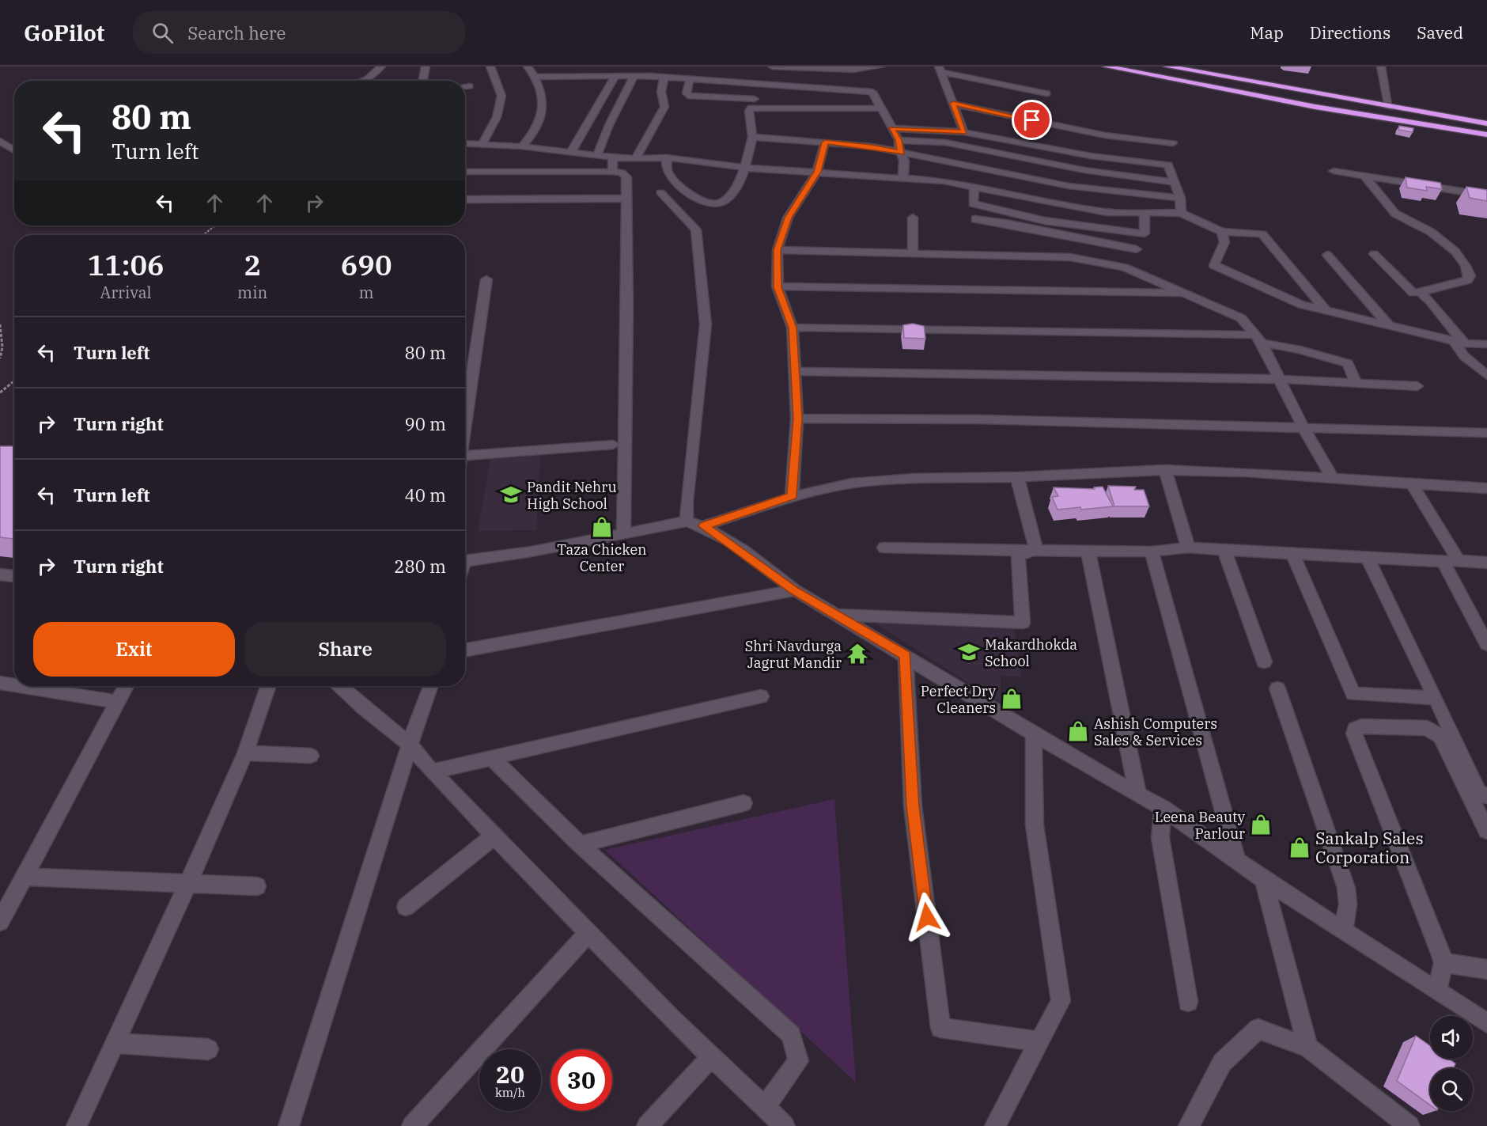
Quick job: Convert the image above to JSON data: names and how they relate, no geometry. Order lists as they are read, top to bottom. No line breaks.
{"places":{"school or university":["Pandit Nehru High School","Makardhokda School"],"shop":["Taza Chicken Center","Perfect Dry Cleaners","Ashish Computers Sales & Services","Leena Beauty Parlour","Sankalp Sales Corporation"],"temple":["Shri Navdurga Jagrut Mandir"]},"page":{"header":"GoPilot","search":"Search here","nav":["Map","Directions","Saved"],"turn":["80 m","Turn left"],"eta":["11:06","Arrival","2","min","690","m"],"list":[{"name":"Turn left","value":"80 m"},{"name":"Turn right","value":"90 m"},{"name":"Turn left","value":"40 m"},{"name":"Turn right","value":"280 m"}],"buttons":["Exit","Share"],"speed":"20 km/h","limit":"30"}}
